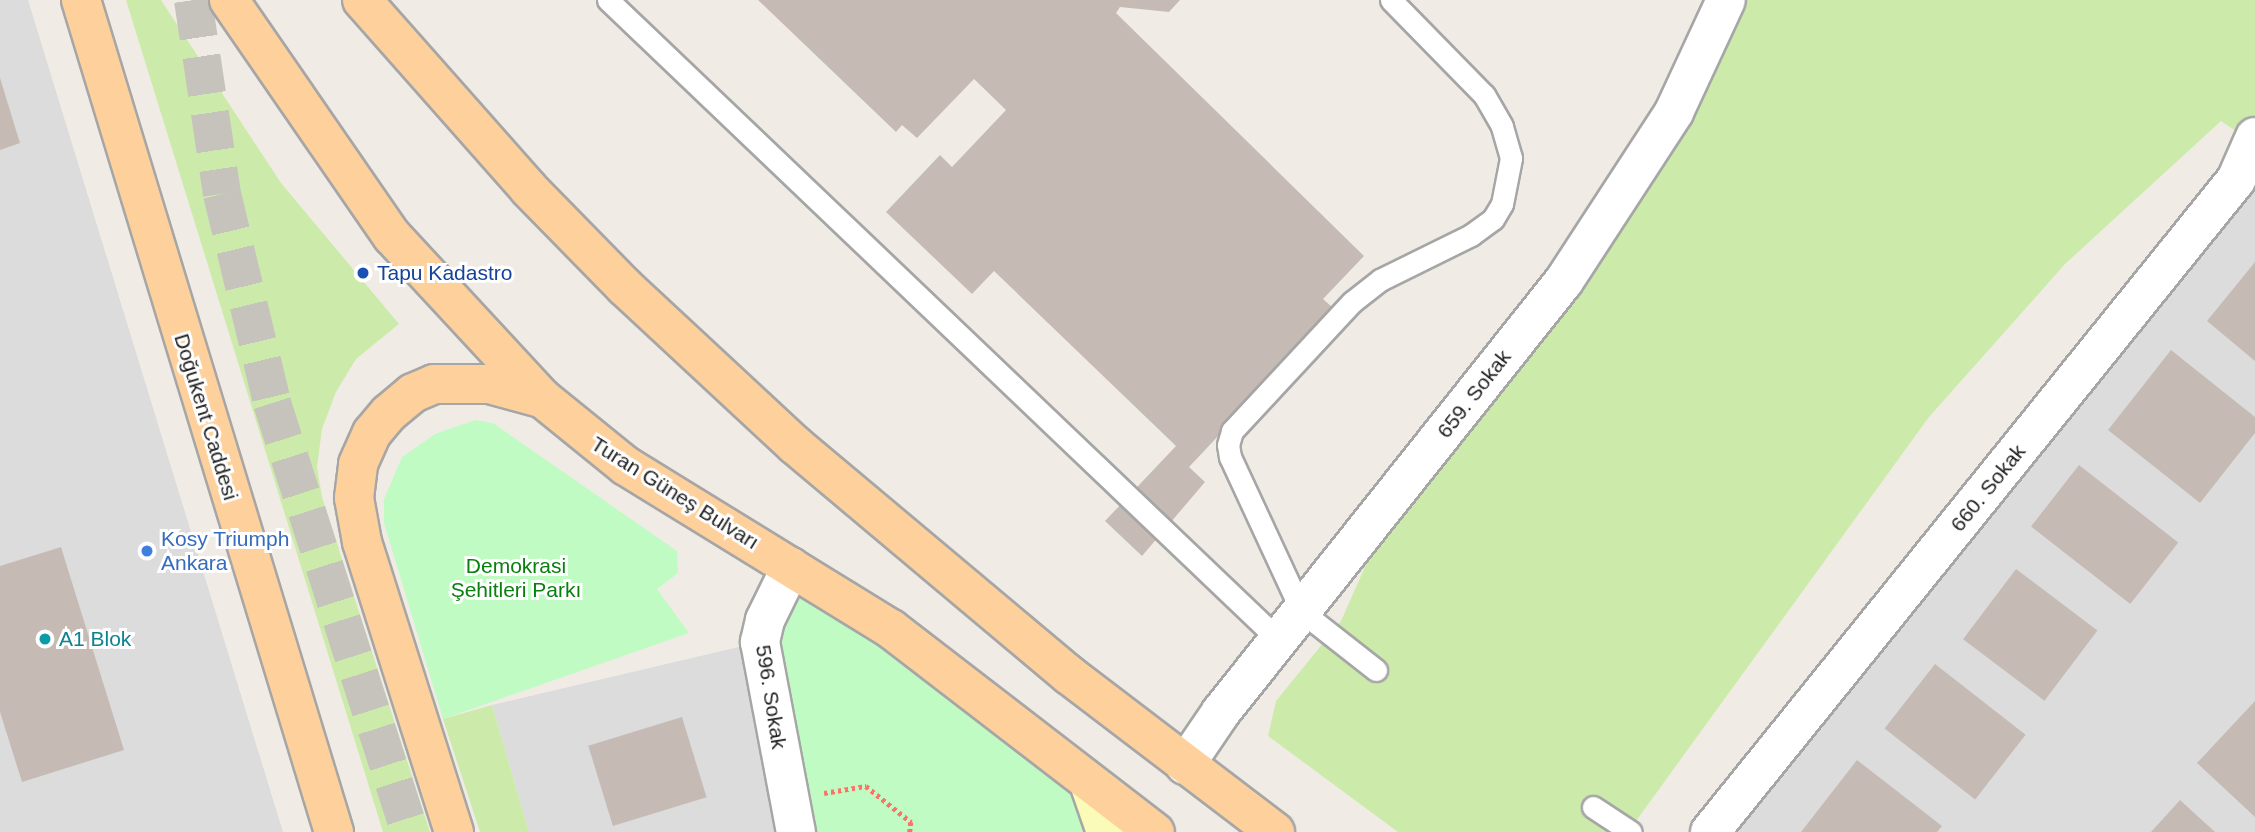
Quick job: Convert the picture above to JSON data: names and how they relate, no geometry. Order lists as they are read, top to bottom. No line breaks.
{"streets":{"main road":["Doğukent Caddesi","Turan Güneş Bulvarı"],"street":["659. Sokak","660. Sokak","596. Sokak"]},"crossings":[["Turan Güneş Bulvarı","596. Sokak"]],"parks":["Demokrasi Şehitleri Parkı"],"places":["Tapu Kadastro","Kosy Triumph Ankara","A1 Blok"]}
